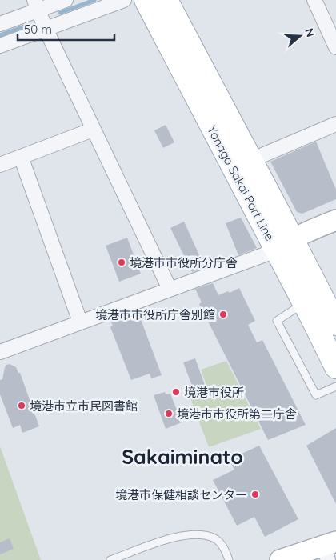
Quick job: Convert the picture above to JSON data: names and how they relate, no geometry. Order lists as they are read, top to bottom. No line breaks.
{"streets":{"main road":["Yonago Sakai Port Line"]},"districts":["Sakaiminato"],"places":["境港市市役所分庁舎","境港市市役所庁舎別館","境港市役所","境港市立市民図書館","境港市市役所第二庁舎","境港市保健相談センター"],"scale_bar":"50 m","north":"right"}
